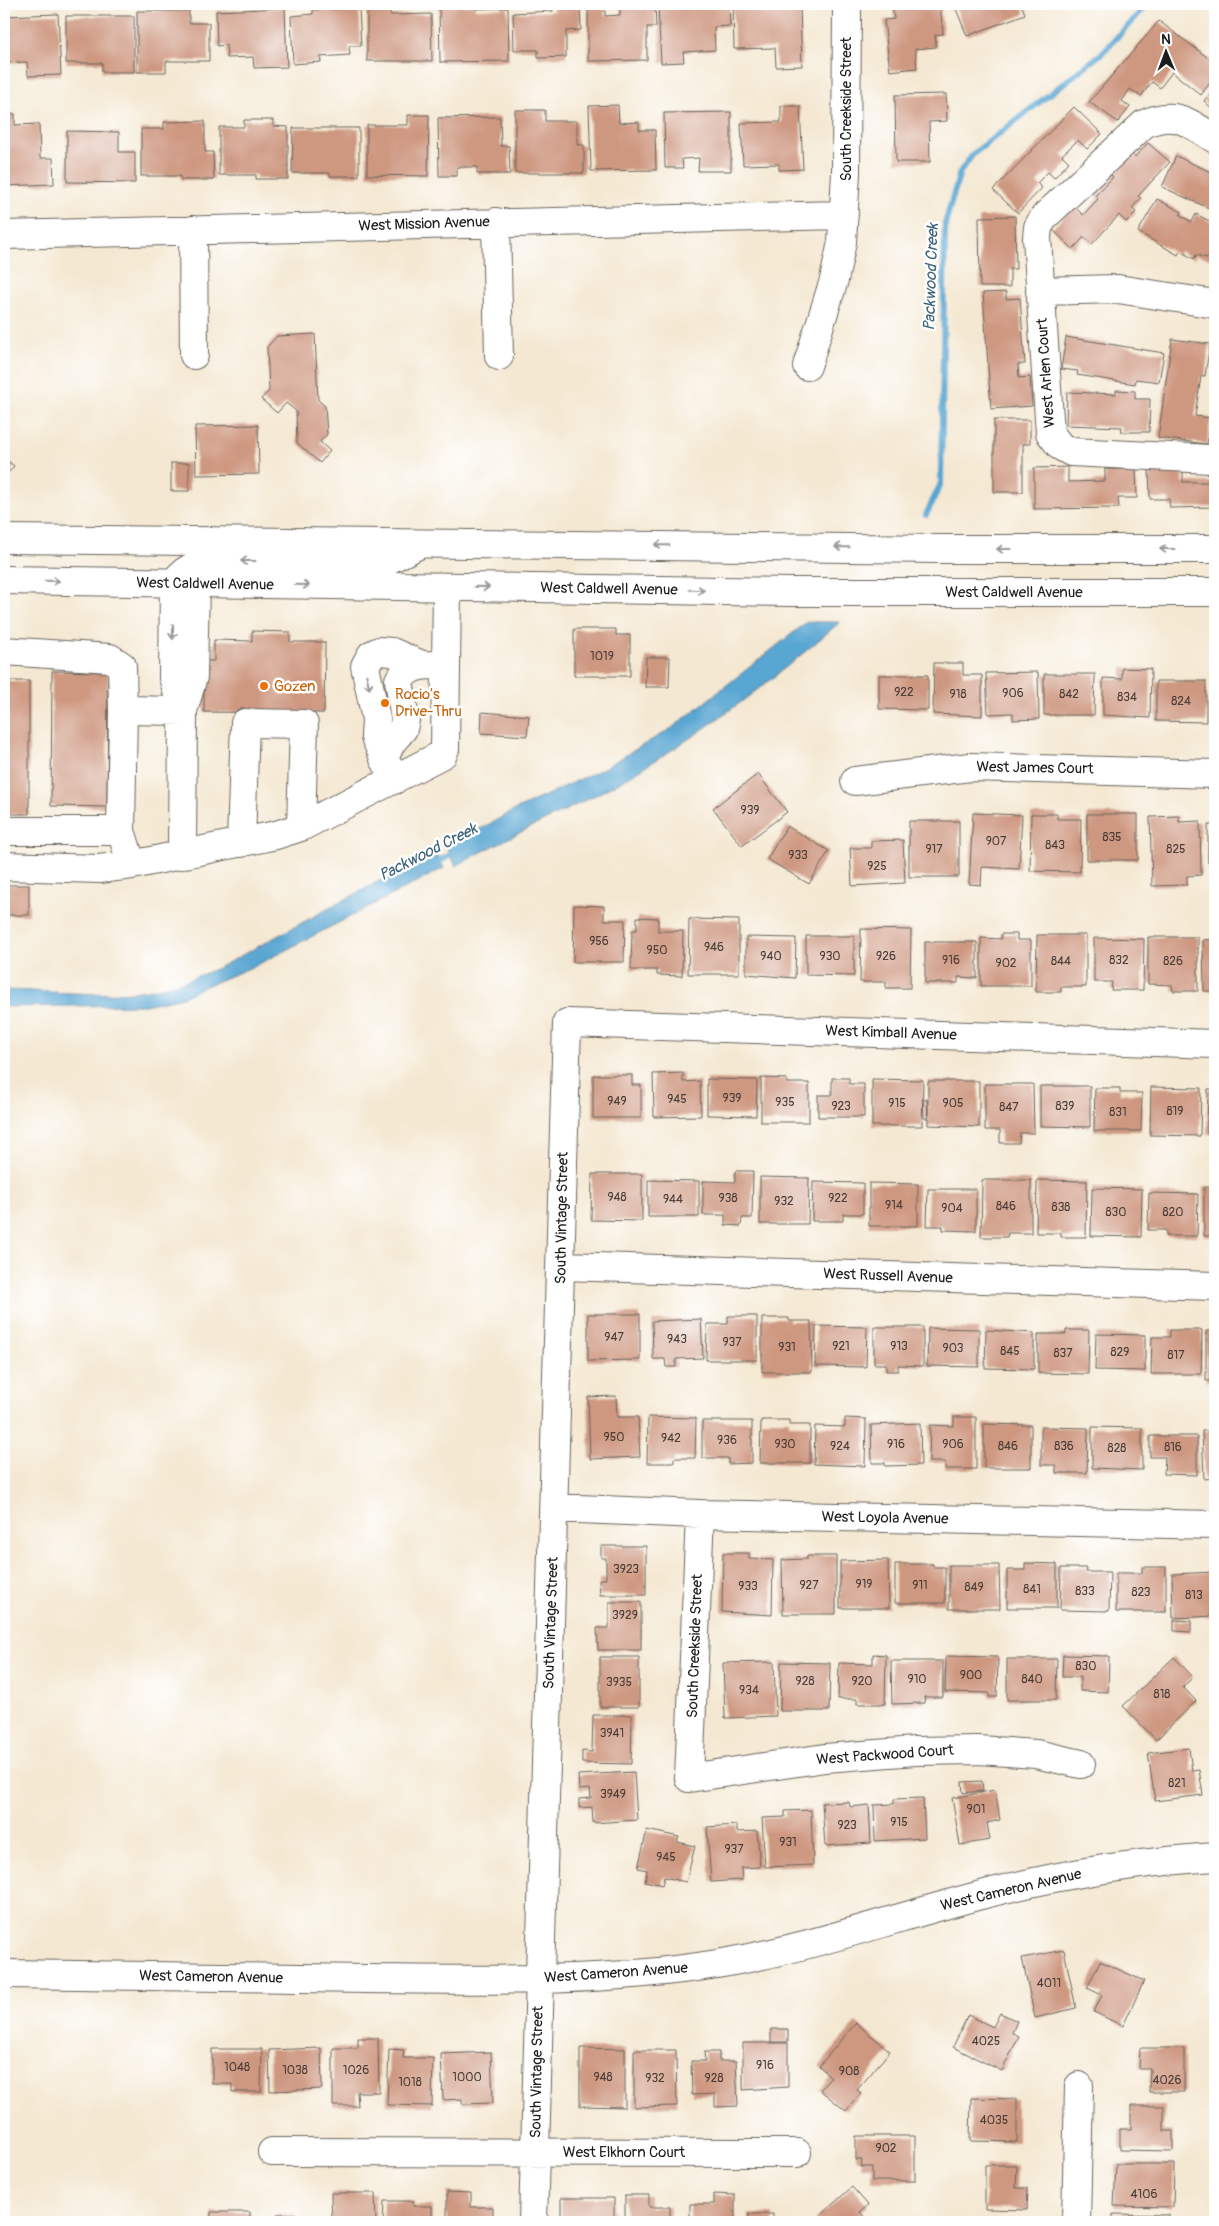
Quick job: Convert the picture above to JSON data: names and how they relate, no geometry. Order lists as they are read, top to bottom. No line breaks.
{"streets":{"street":["South Creekside Street","West Mission Avenue","West Arlen Court","West Caldwell Avenue","West James Court","West Kimball Avenue","South Vintage Street","West Russell Avenue","West Loyola Avenue","West Packwood Court","West Cameron Avenue","West Elkhorn Court"]},"crossings":[["South Creekside Street","West Mission Avenue"],["South Creekside Street","West Loyola Avenue"],["South Creekside Street","West Packwood Court"],["West Kimball Avenue","South Vintage Street"],["South Vintage Street","West Russell Avenue"],["South Vintage Street","West Loyola Avenue"],["South Vintage Street","West Cameron Avenue"],["South Vintage Street","West Elkhorn Court"]],"water":["Packwood Creek"],"places":["Gozen","Rocio's Drive-Thru"],"house_numbers":["1019","922","906","918","842","834","824","939","835","907","843","917","825","933","925","956","946","950","940","930","926","916","832","844","826","902","939","945","949","935","915","905","923","839","847","819","831","948","938","922","944","932","914","846","838","904","830","820","947","943","937","921","913","931","903","845","829","837","817","950","942","936","930","916","906","924","846","836","816","828","3923","919","927","911","933","849","841","833","823","813","3929","830","900","910","840","928","920","3935","934","818","3941","821","3949","901","915","923","931","937","945","4011","4025","916","1048","1038","1026","908","1000","948","932","928","4026","1018","4035","902","4106"],"north":"top"}
